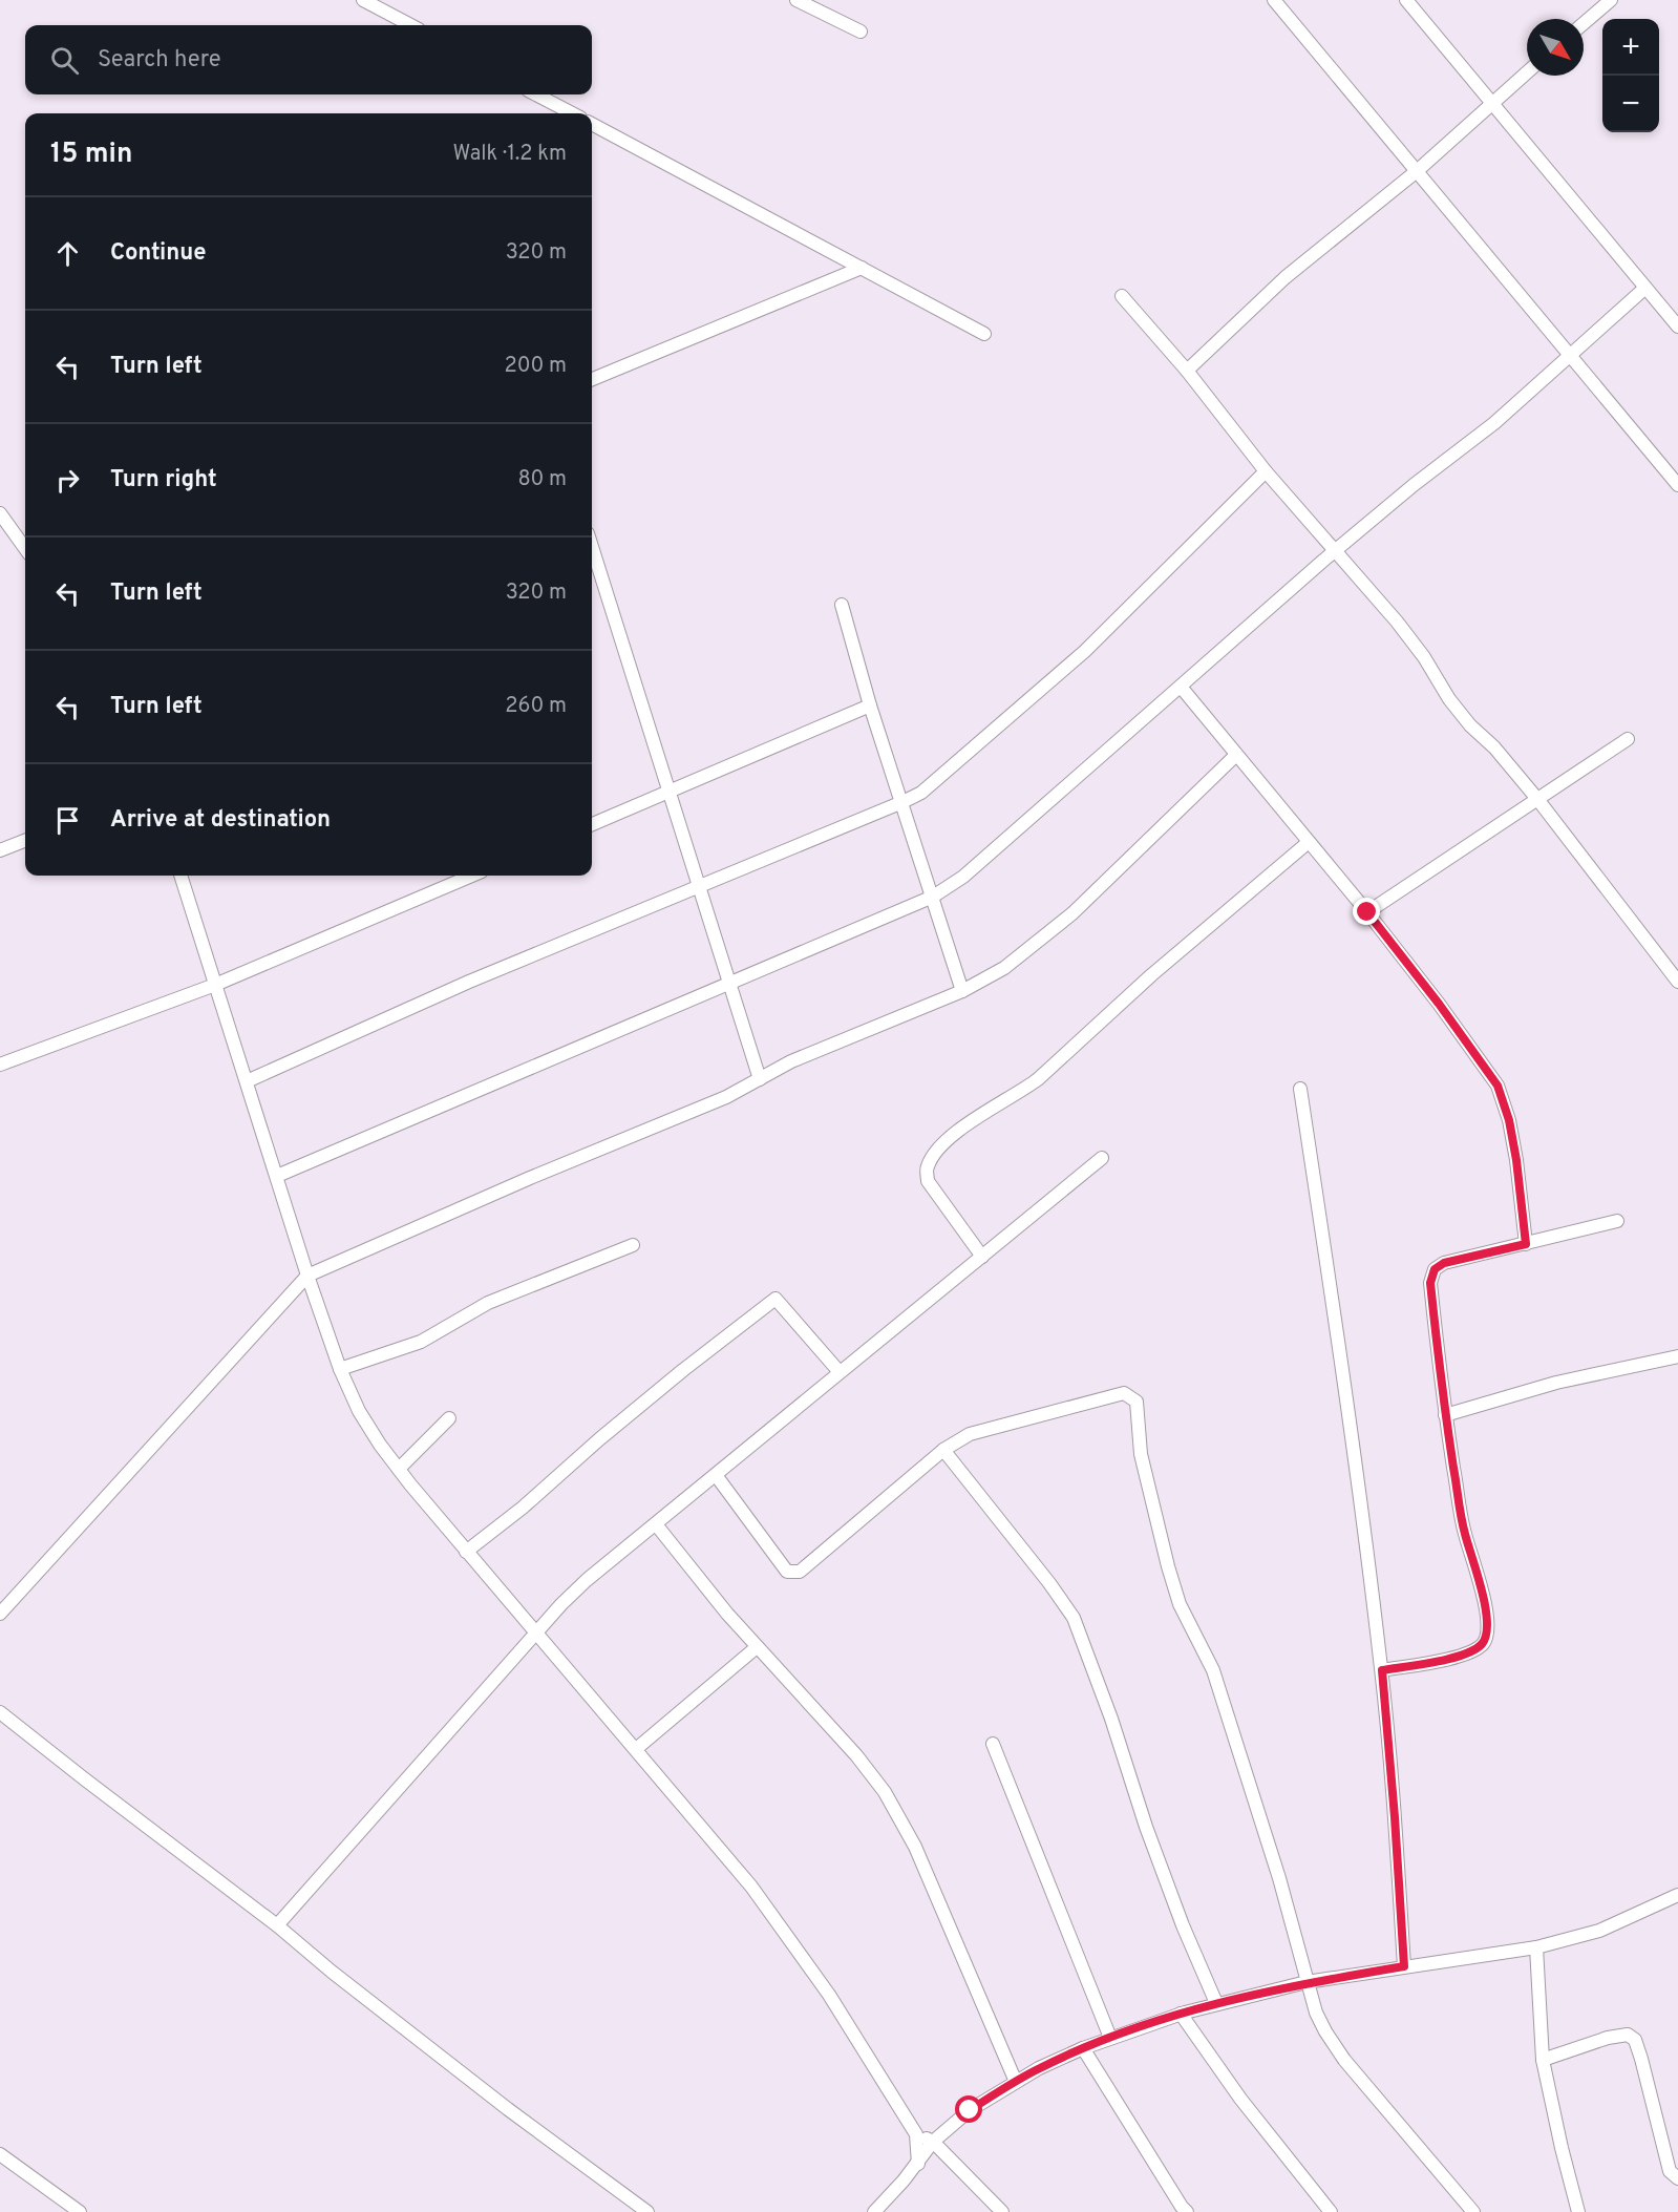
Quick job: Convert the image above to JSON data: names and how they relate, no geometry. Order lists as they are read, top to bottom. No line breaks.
{"north":"bottom right","page":{"map_buttons":["+","−"],"search":"Search here","heading":["15 min","Walk · 1.2 km"],"list":[["Continue","320 m"],["Turn left","200 m"],["Turn right","80 m"],["Turn left","320 m"],["Turn left","260 m"],"Arrive at destination"]}}
